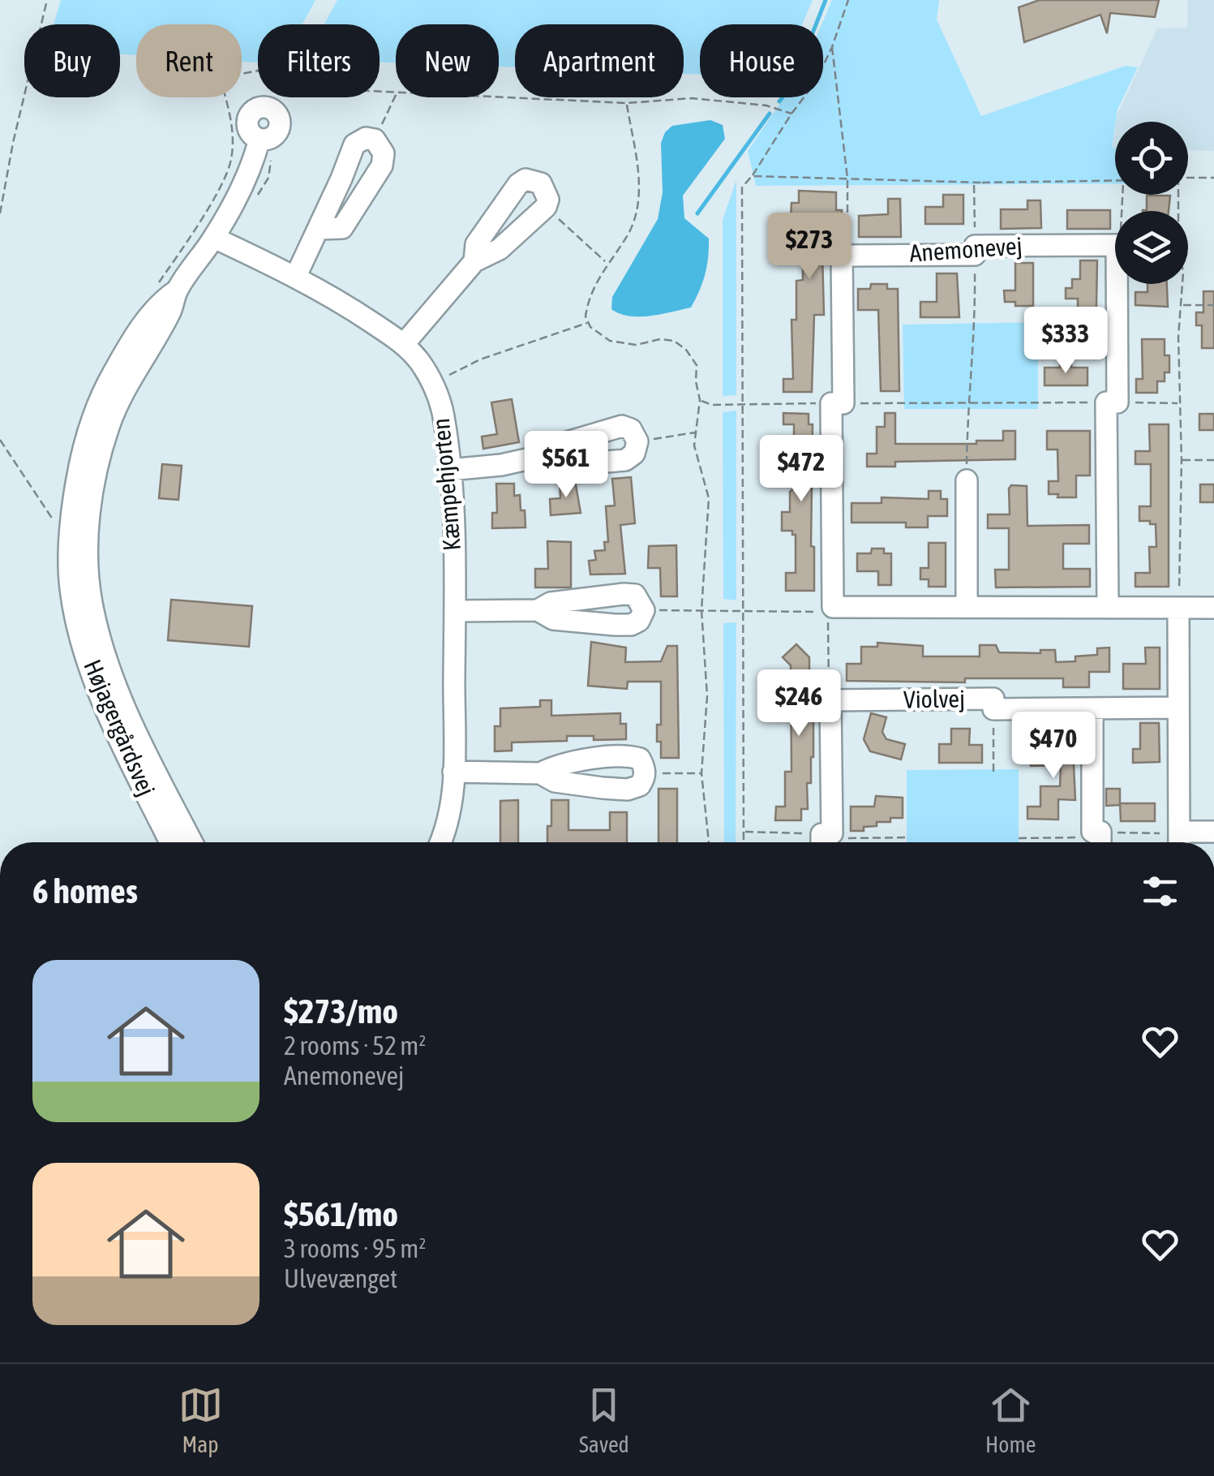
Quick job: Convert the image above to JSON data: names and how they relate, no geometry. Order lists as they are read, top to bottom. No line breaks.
{"streets":{"street":["Anemonevej","Kæmpehjorten","Violvej","Højagergårdsvej"]},"crossings":[["Kæmpehjorten","Højagergårdsvej"]],"page":{"chip":["Buy","Rent","Filters","New","Apartment","House"],"price":["$273","$333","$561","$472","$246","$470"],"heading":"6 homes","list":[{"name":"$273/mo","note":"2 rooms · 52 m² · Anemonevej"},{"name":"$561/mo","note":"3 rooms · 95 m² · Ulvevænget"}],"tabs":["Map","Saved","Home"]}}
